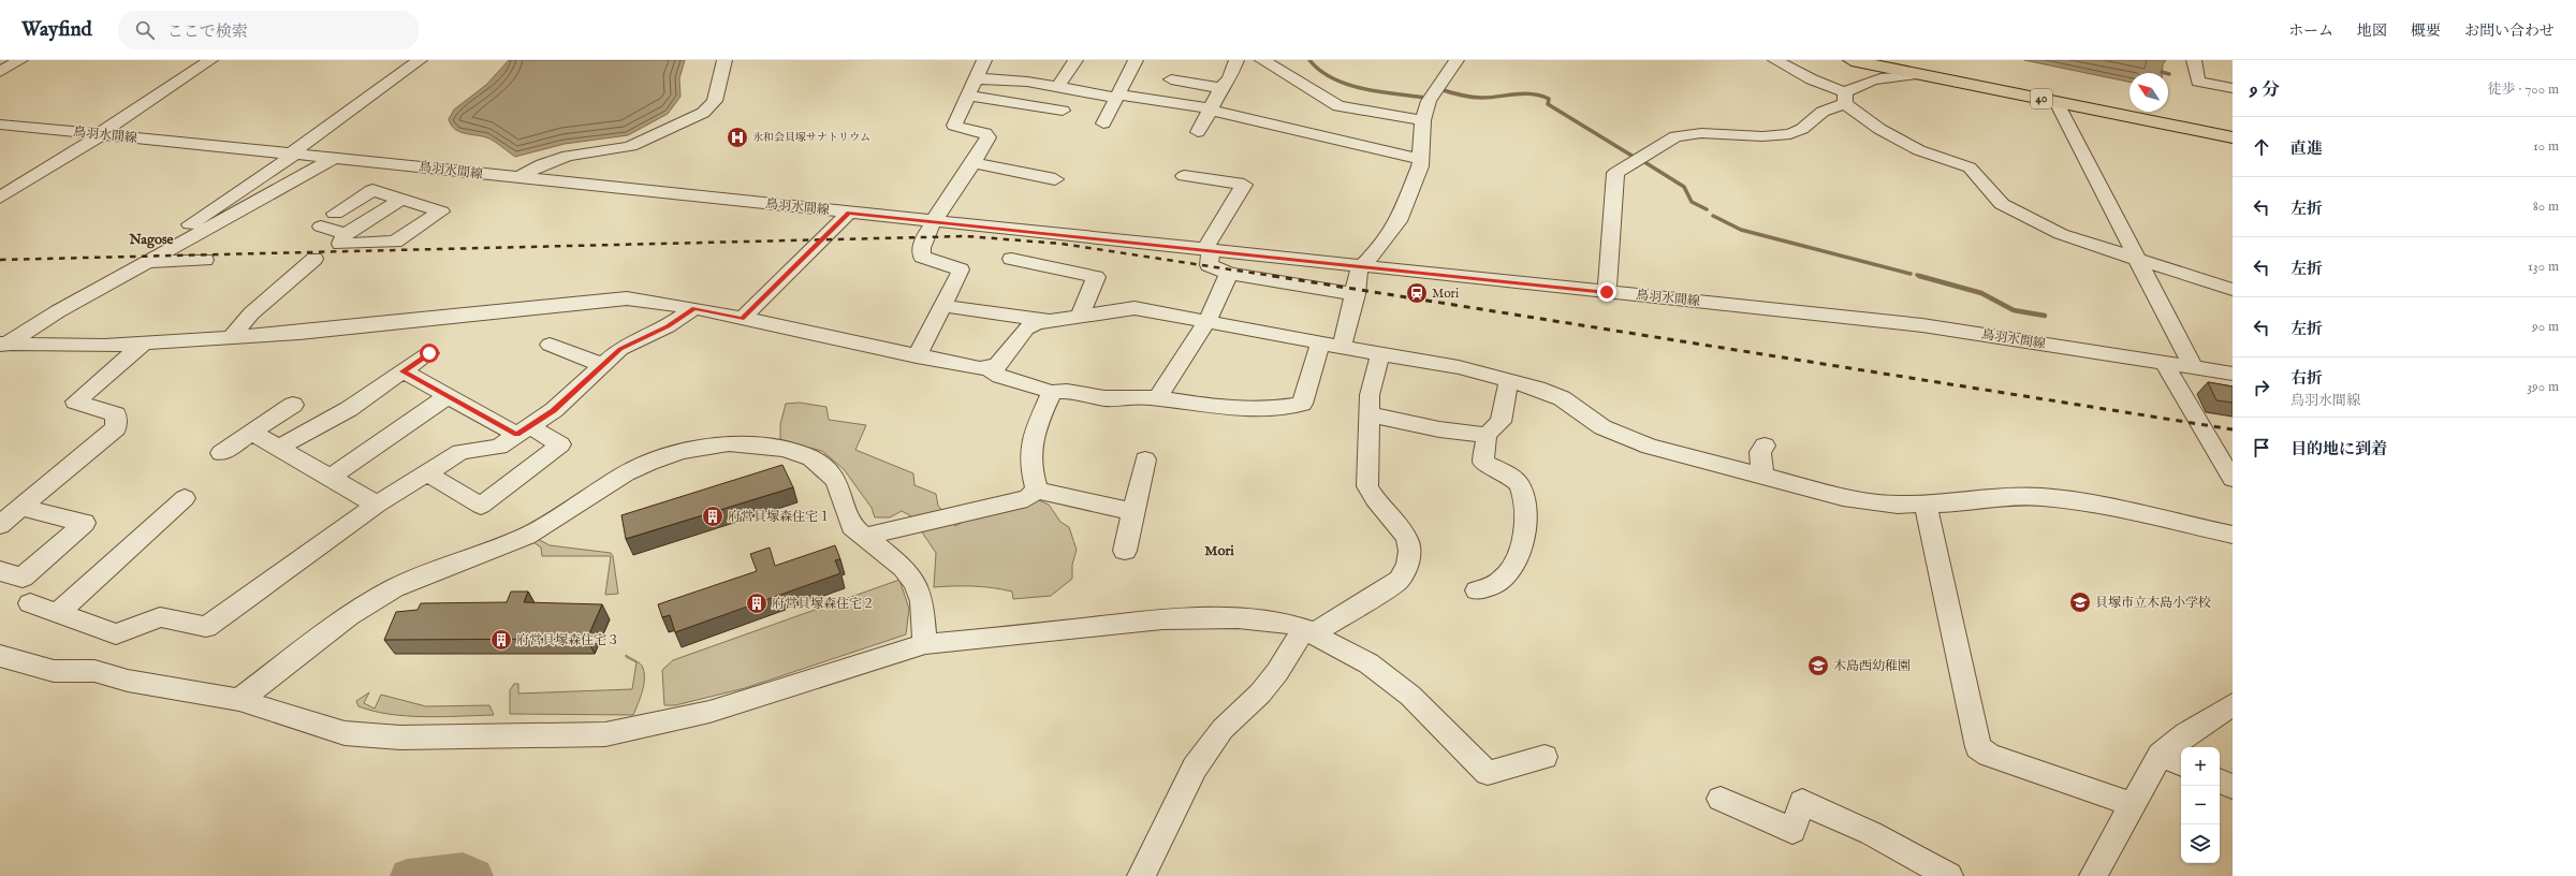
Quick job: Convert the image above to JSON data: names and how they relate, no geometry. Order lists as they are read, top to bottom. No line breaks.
{"streets":{"main road":["40"],"street":["鳥羽水間線"]},"districts":["Nagose","Mori"],"places":{"hospital":["永和会貝塚サナトリウム"],"station":["Mori"],"building":["府営貝塚森住宅１","府営貝塚森住宅２","府営貝塚森住宅３"],"school or university":["貝塚市立木島小学校","木島西幼稚園"]},"north":"top left","page":{"header":"Wayfind","search":"ここで検索","nav":["ホーム","地図","概要","お問い合わせ"],"heading":["9 分","徒歩 · 700 m"],"list":[["直進","10 m"],["左折","80 m"],["左折","130 m"],["左折","90 m"],["右折","鳥羽水間線","390 m"],"目的地に到着"],"map_buttons":["+","−"]}}
